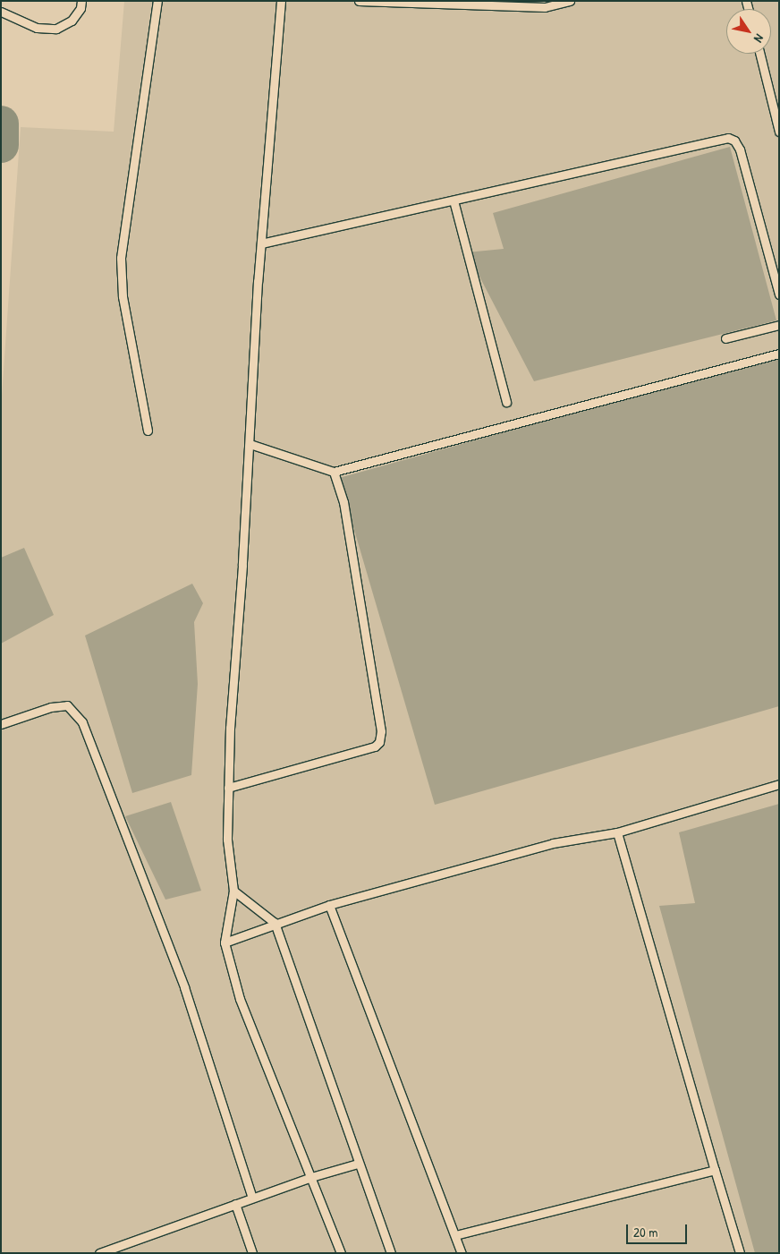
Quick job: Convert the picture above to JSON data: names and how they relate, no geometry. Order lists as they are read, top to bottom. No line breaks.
{"scale_bar":"20 m","north":"bottom right"}
